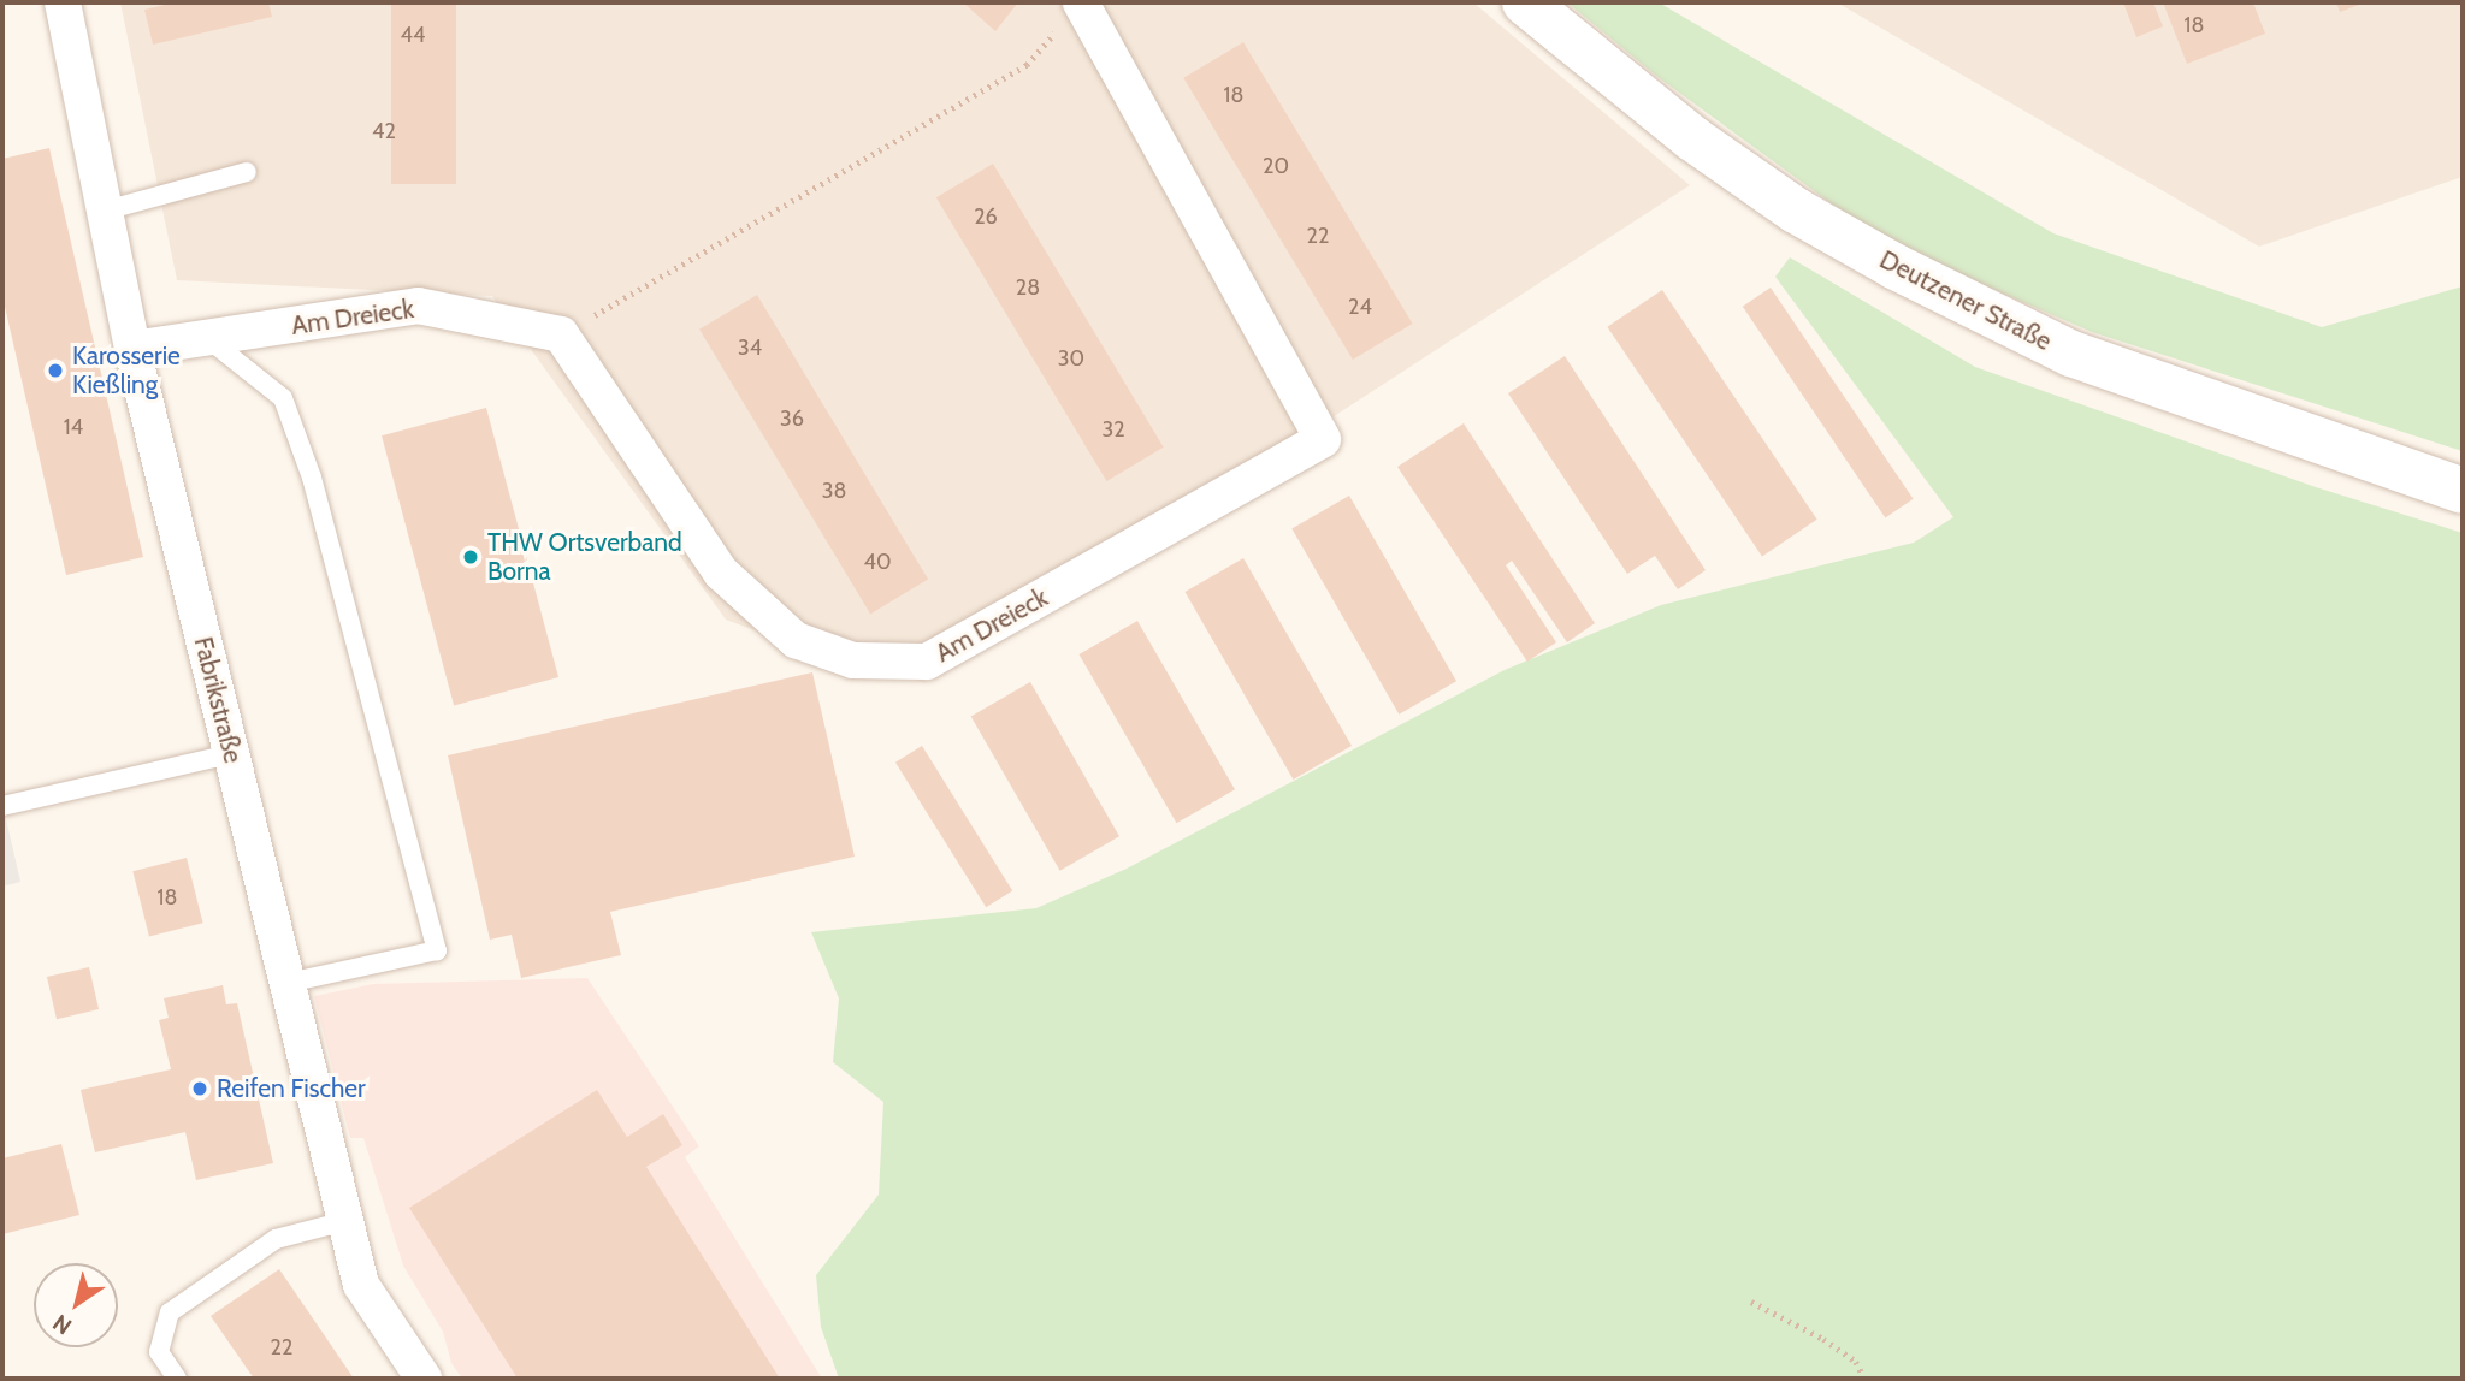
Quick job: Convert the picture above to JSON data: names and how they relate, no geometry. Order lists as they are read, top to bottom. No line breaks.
{"streets":{"main road":["Deutzener Straße"],"street":["Am Dreieck","Fabrikstraße"]},"crossings":[["Am Dreieck","Fabrikstraße"]],"places":["Karosserie Kießling","THW Ortsverband Borna","Reifen Fischer"],"house_numbers":["18","44","18","42","20","26","22","28","24","34","30","36","14","32","38","40","18","22"],"north":"bottom left"}
